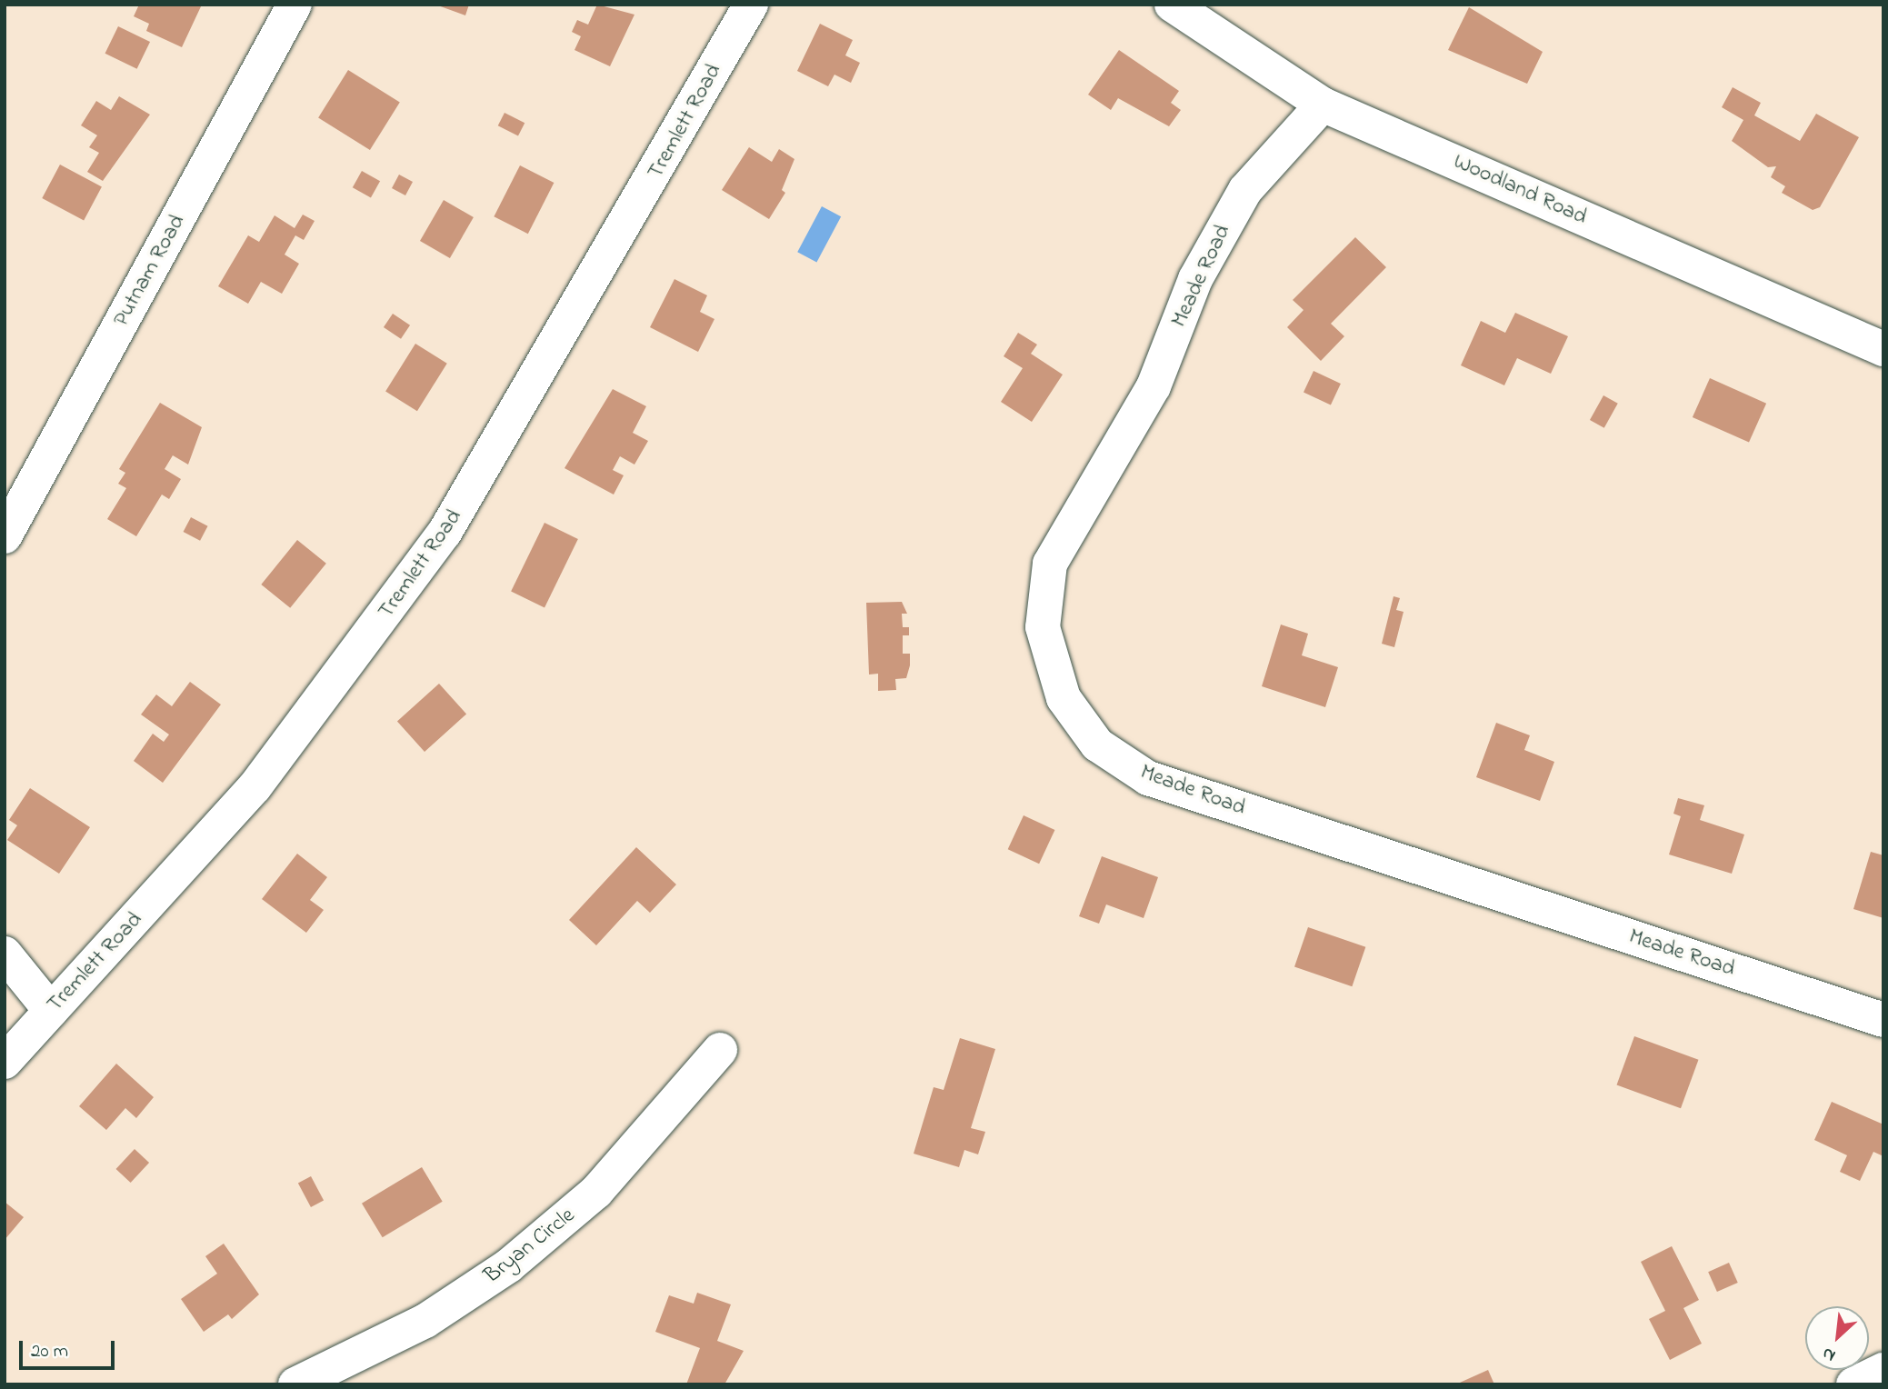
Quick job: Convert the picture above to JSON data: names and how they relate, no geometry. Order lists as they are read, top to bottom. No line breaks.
{"streets":{"street":["Tremlett Road","Woodland Road","Putnam Road","Meade Road","Bryan Circle"]},"crossings":[["Woodland Road","Meade Road"]],"scale_bar":"20 m","north":"bottom left"}
